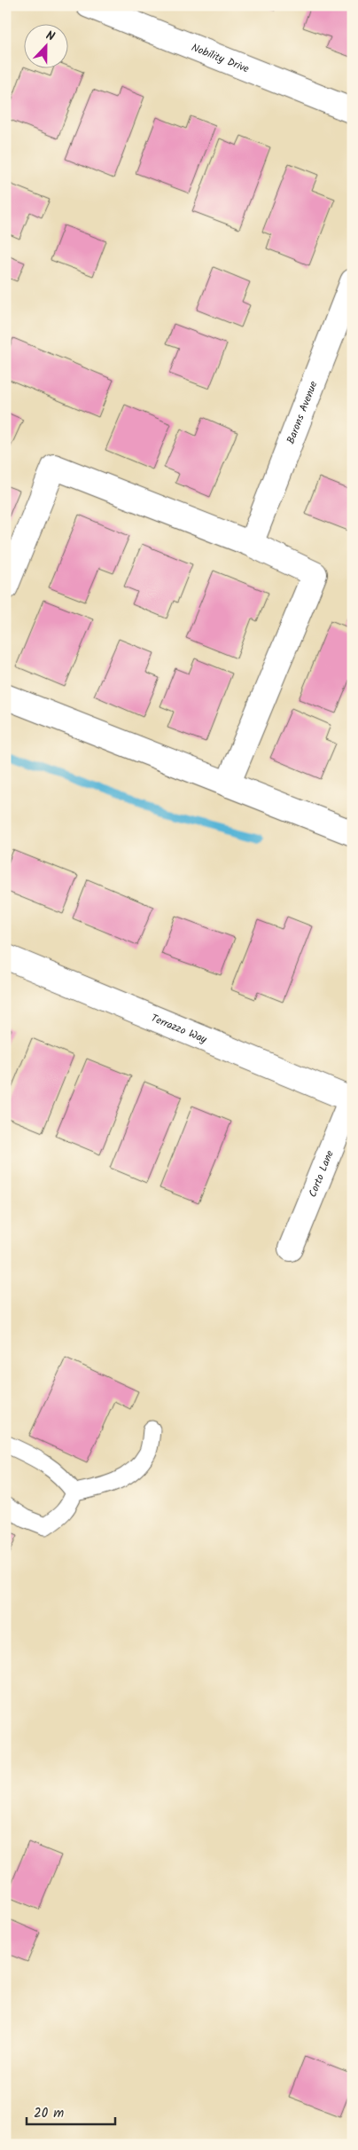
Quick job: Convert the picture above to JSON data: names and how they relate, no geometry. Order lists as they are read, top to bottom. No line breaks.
{"streets":{"street":["Nobility Drive","Barons Avenue","Terrazzo Way","Corto Lane"]},"crossings":[["Terrazzo Way","Corto Lane"]],"scale_bar":"20 m","north":"top"}
